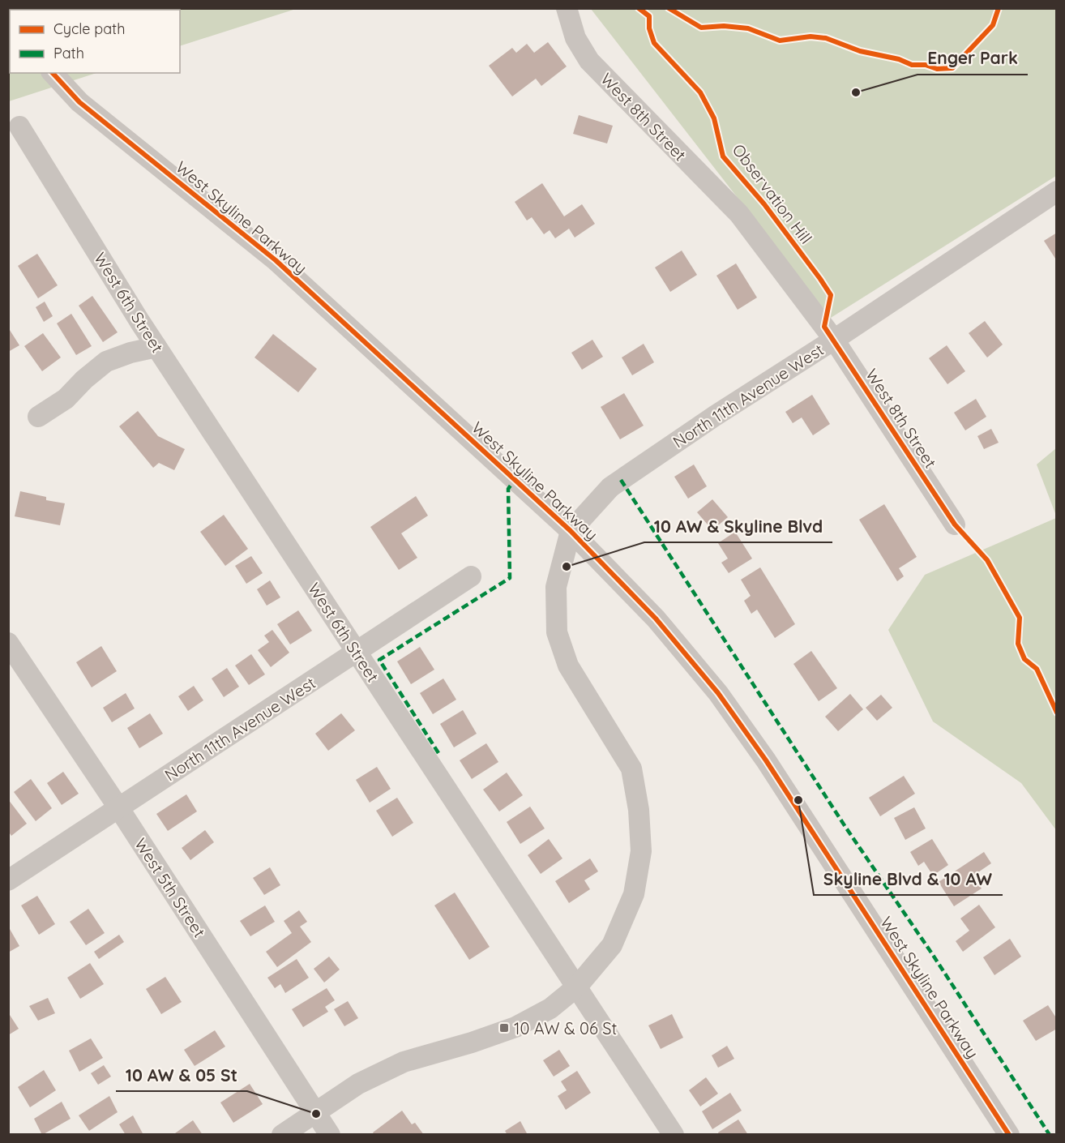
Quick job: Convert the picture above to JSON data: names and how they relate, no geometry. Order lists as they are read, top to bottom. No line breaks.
{"streets":{"street":["West 8th Street","West Skyline Parkway","West 6th Street","North 11th Avenue West","West 5th Street"],"cycle path":["Observation Hill"]},"crossings":[["West 8th Street","North 11th Avenue West"],["West Skyline Parkway","North 11th Avenue West"],["West 6th Street","North 11th Avenue West"],["North 11th Avenue West","West 5th Street"]],"places":{"other":["Enger Park","10 AW & Skyline Blvd","Skyline Blvd & 10 AW","10 AW & 05 St"],"transit":["10 AW & 06 St"]},"legend":["Cycle path","Path"]}
